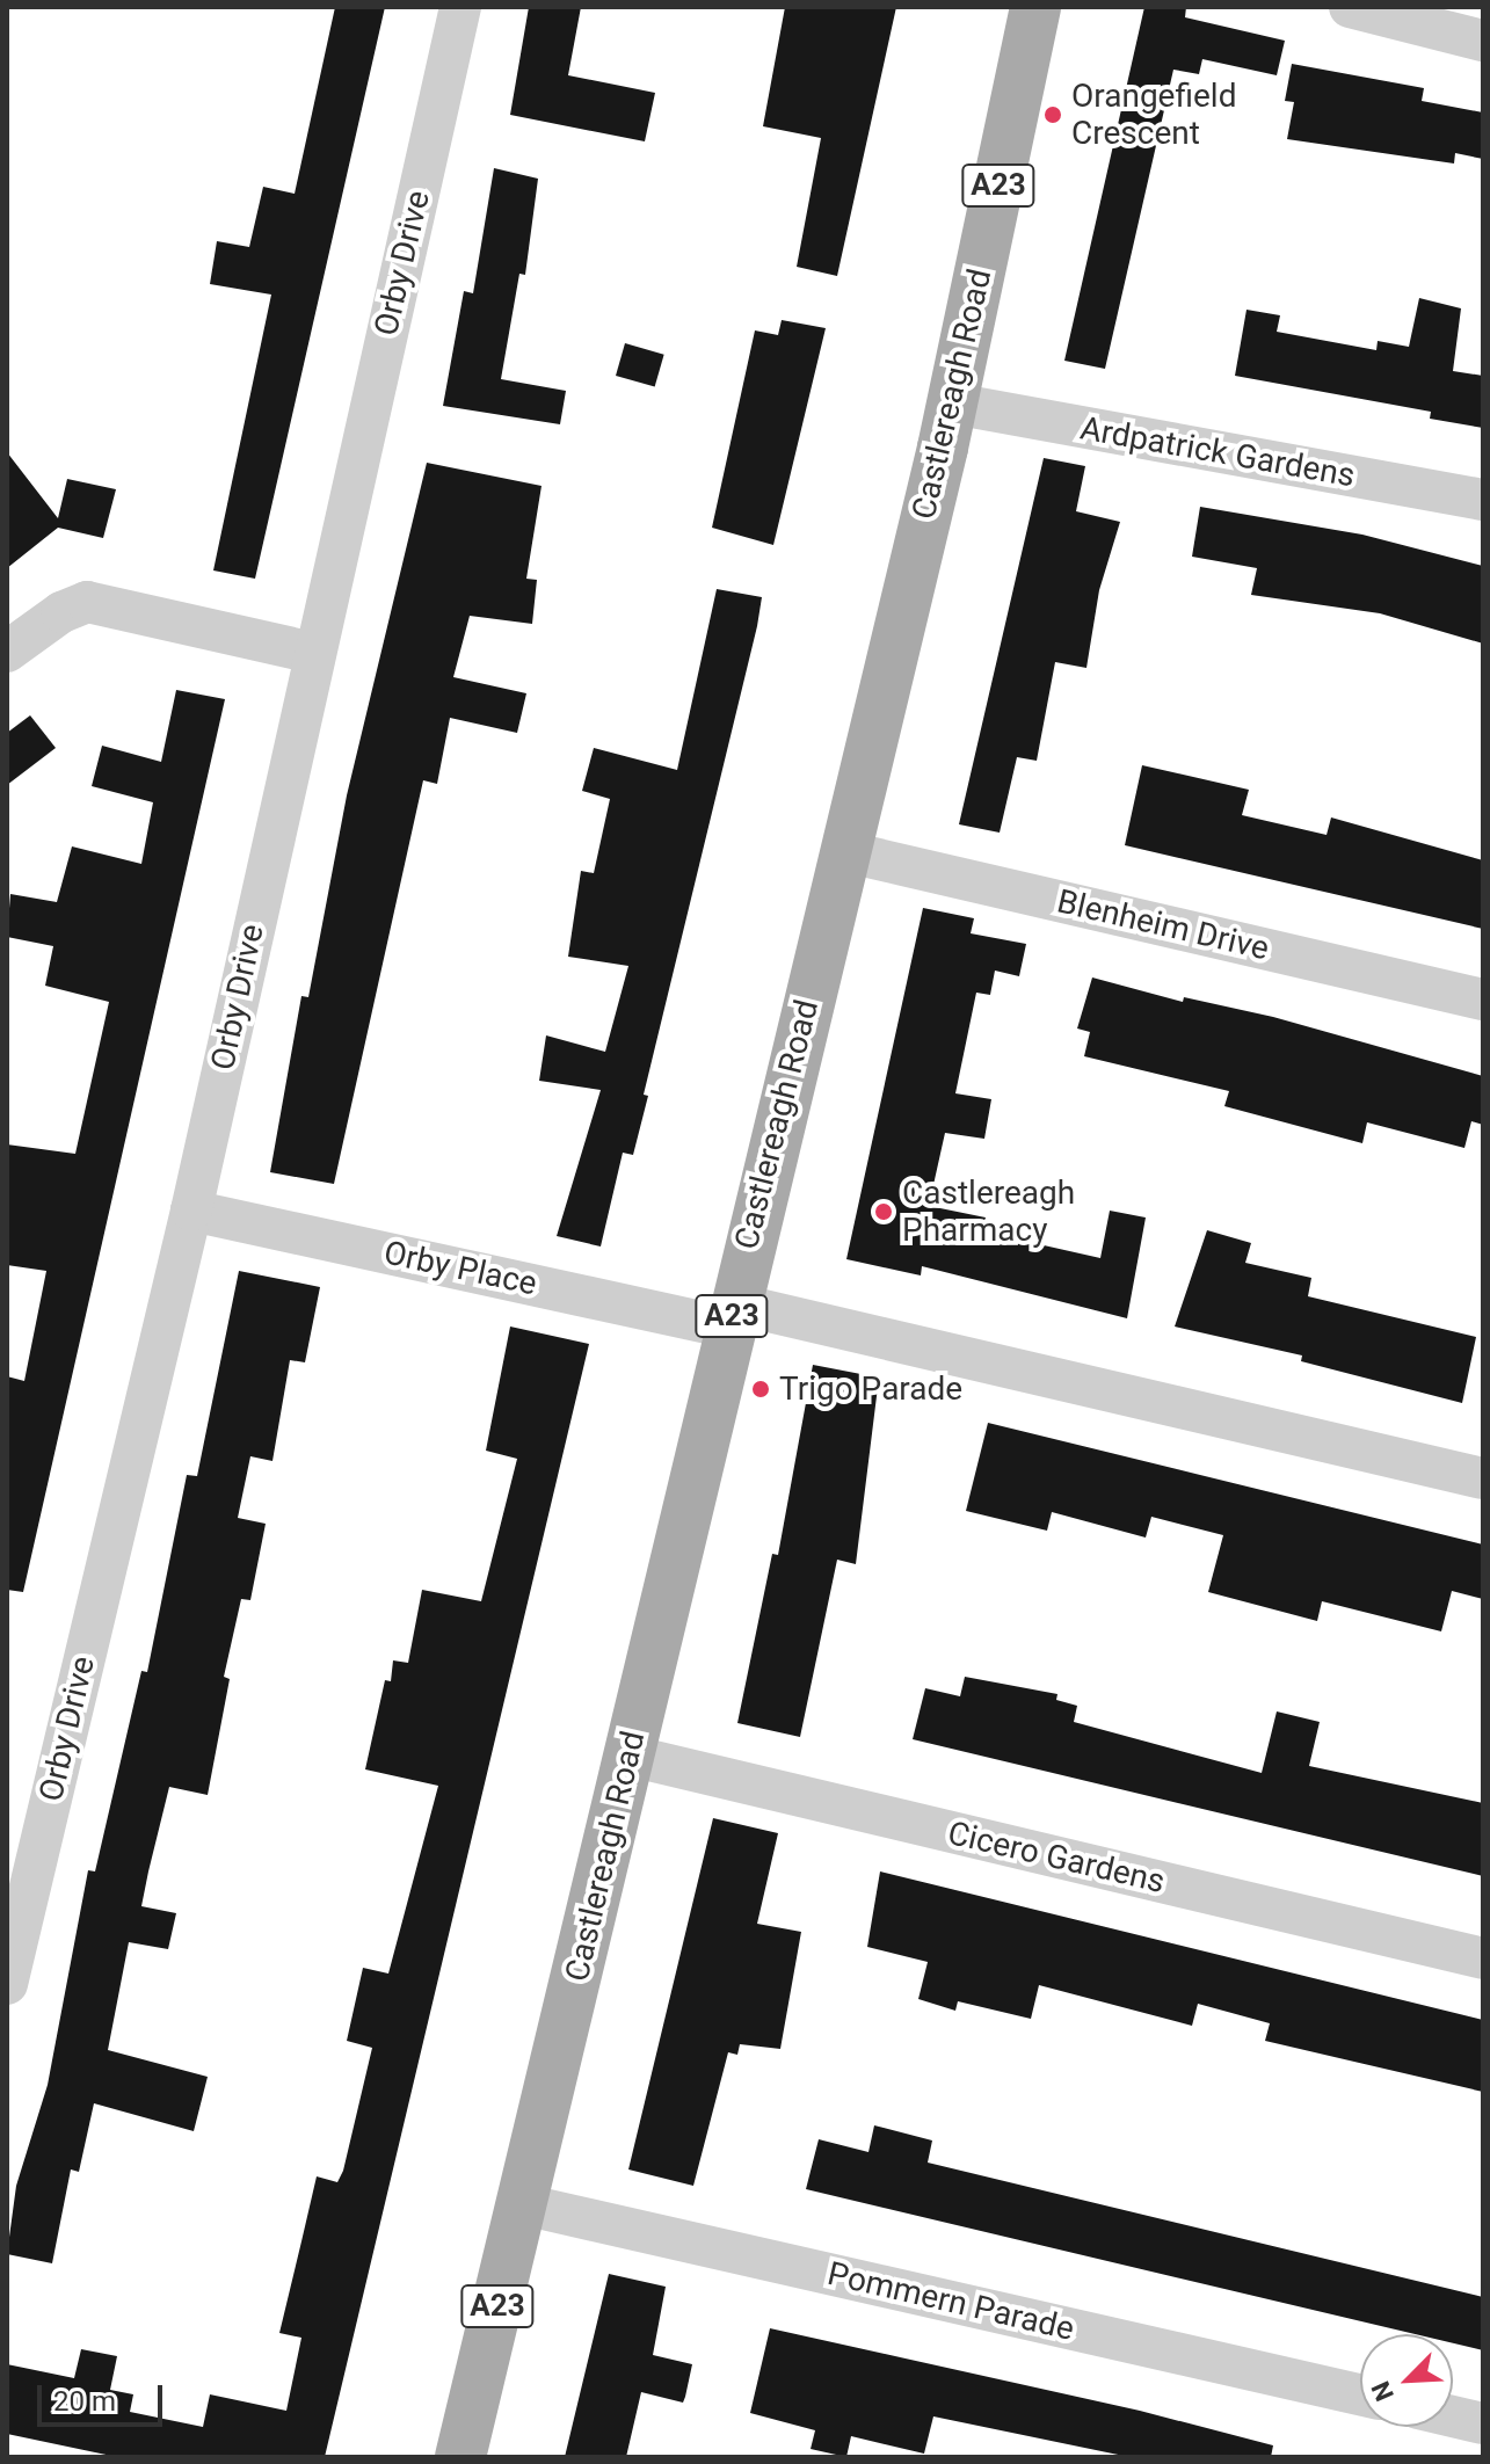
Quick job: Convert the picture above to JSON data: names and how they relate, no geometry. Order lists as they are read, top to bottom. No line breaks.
{"streets":{"main road":["A23","Castlereagh Road"],"street":["Orby Drive","Ardpatrick Gardens","Blenheim Drive","Orby Place","Cicero Gardens","Pommern Parade"]},"crossings":[["Orby Drive","Orby Place"],["Castlereagh Road","Ardpatrick Gardens"],["Castlereagh Road","Blenheim Drive"],["Castlereagh Road","Orby Place"],["Castlereagh Road","Cicero Gardens"],["Castlereagh Road","Pommern Parade"]],"places":["Orangefield Crescent","Castlereagh Pharmacy","Trigo Parade"],"scale_bar":"20 m","north":"bottom left"}
